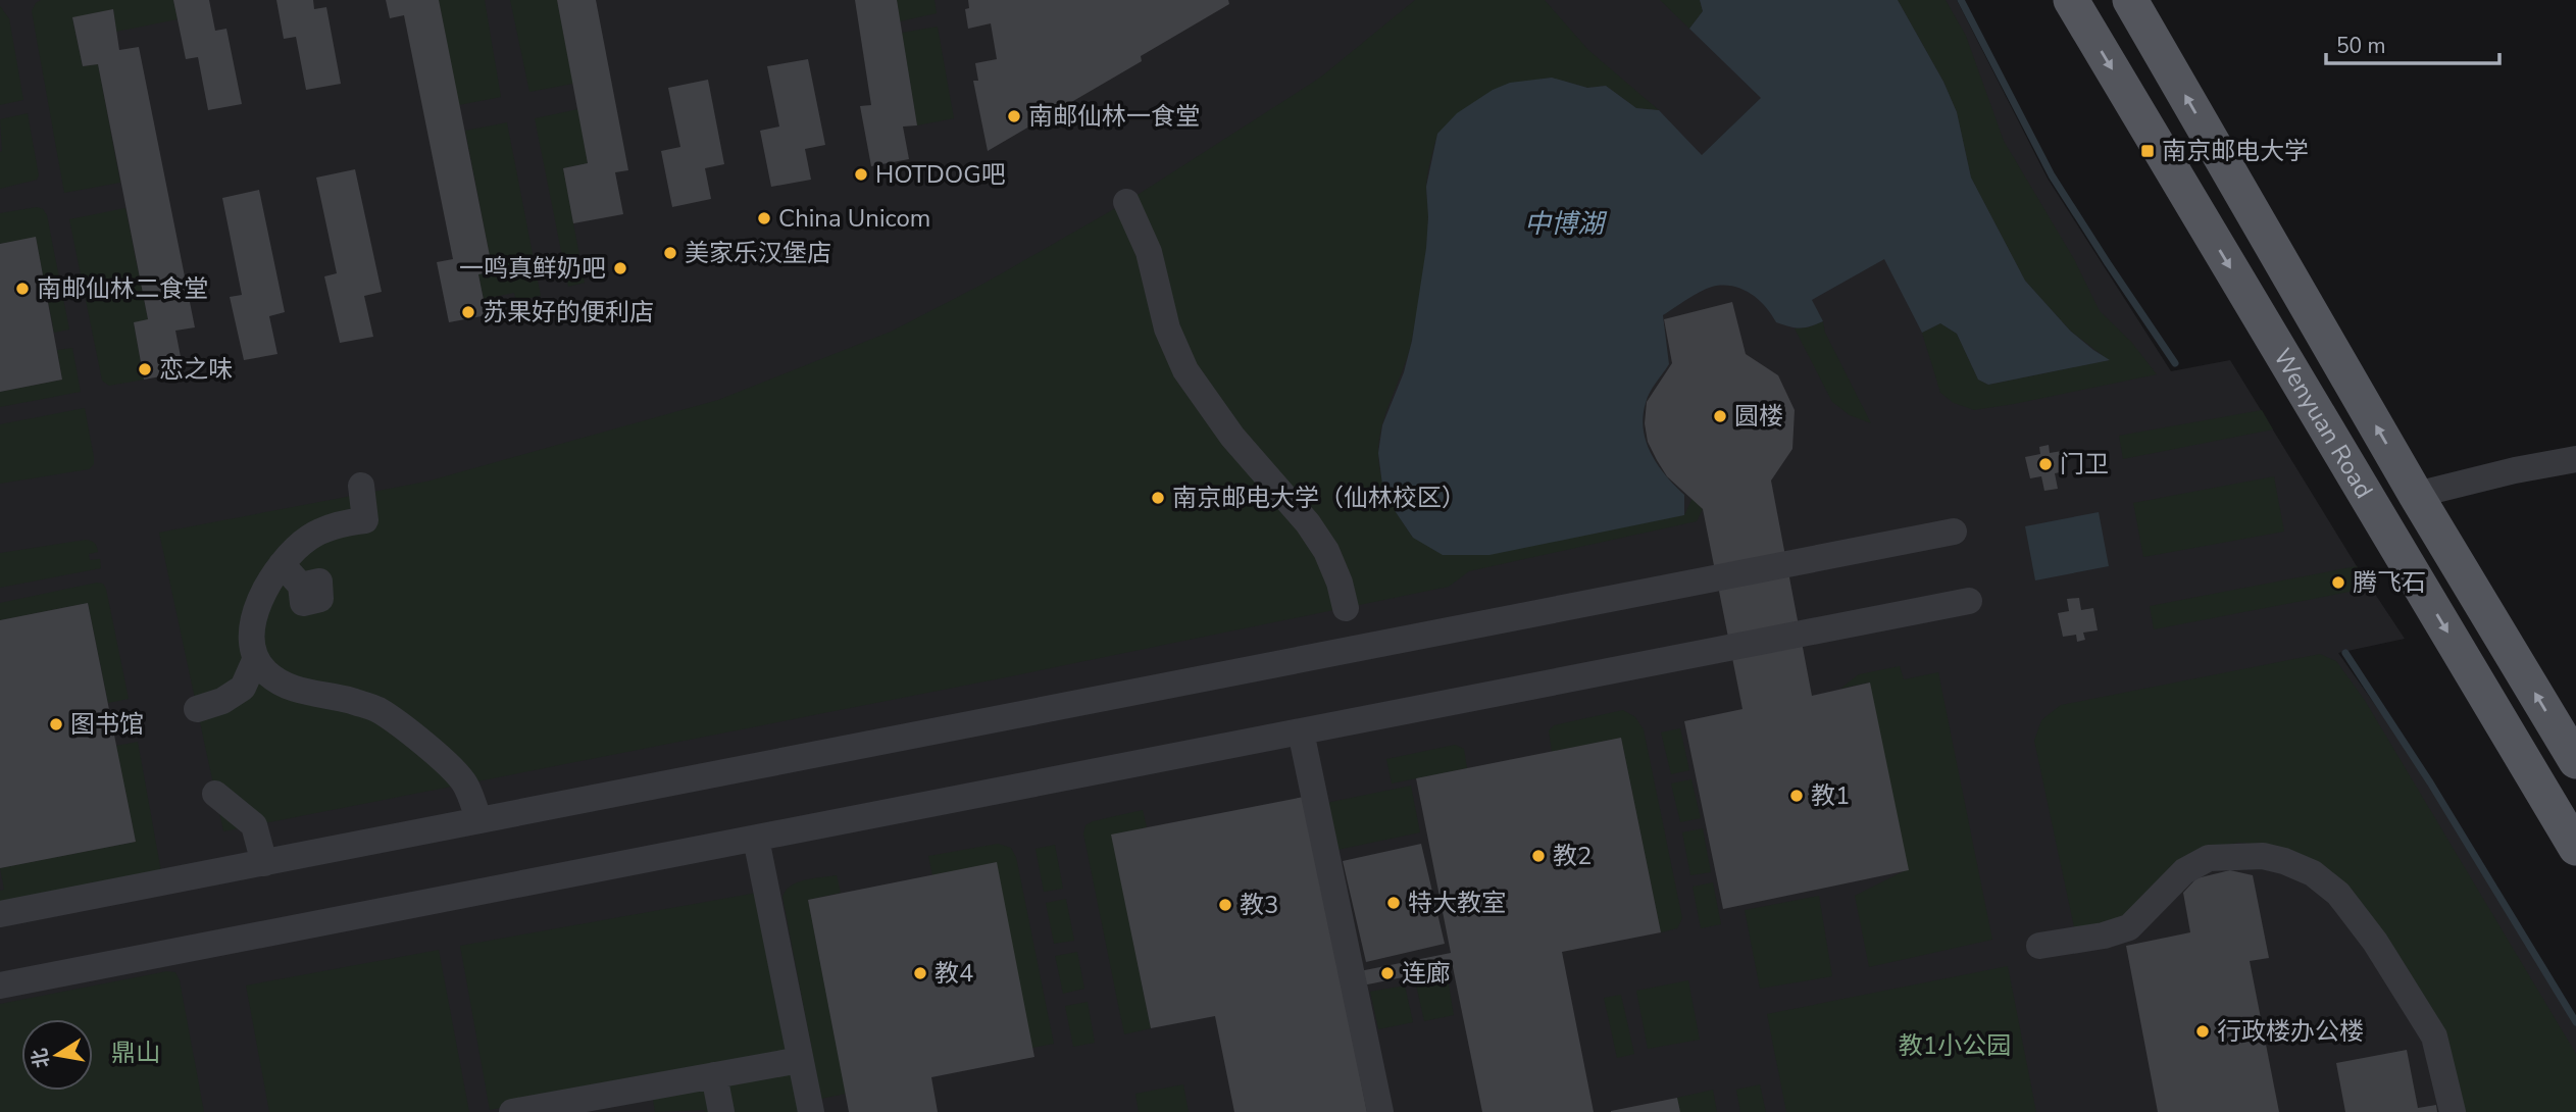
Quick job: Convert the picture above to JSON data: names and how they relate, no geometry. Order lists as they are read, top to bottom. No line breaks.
{"streets":{"main road":["Wenyuan Road"]},"water":["中博湖"],"parks":["教1小公园","鼎山"],"places":{"other":["南邮仙林一食堂","HOTDOG吧","China Unicom","美家乐汉堡店","一鸣真鲜奶吧","南邮仙林二食堂","苏果好的便利店","恋之味","圆楼","门卫","南京邮电大学（仙林校区）","腾飞石","图书馆","教1","教2","特大教室","教3","教4","连廊","行政楼办公楼"],"transit":["南京邮电大学"]},"scale_bar":"50 m","north":"left"}
